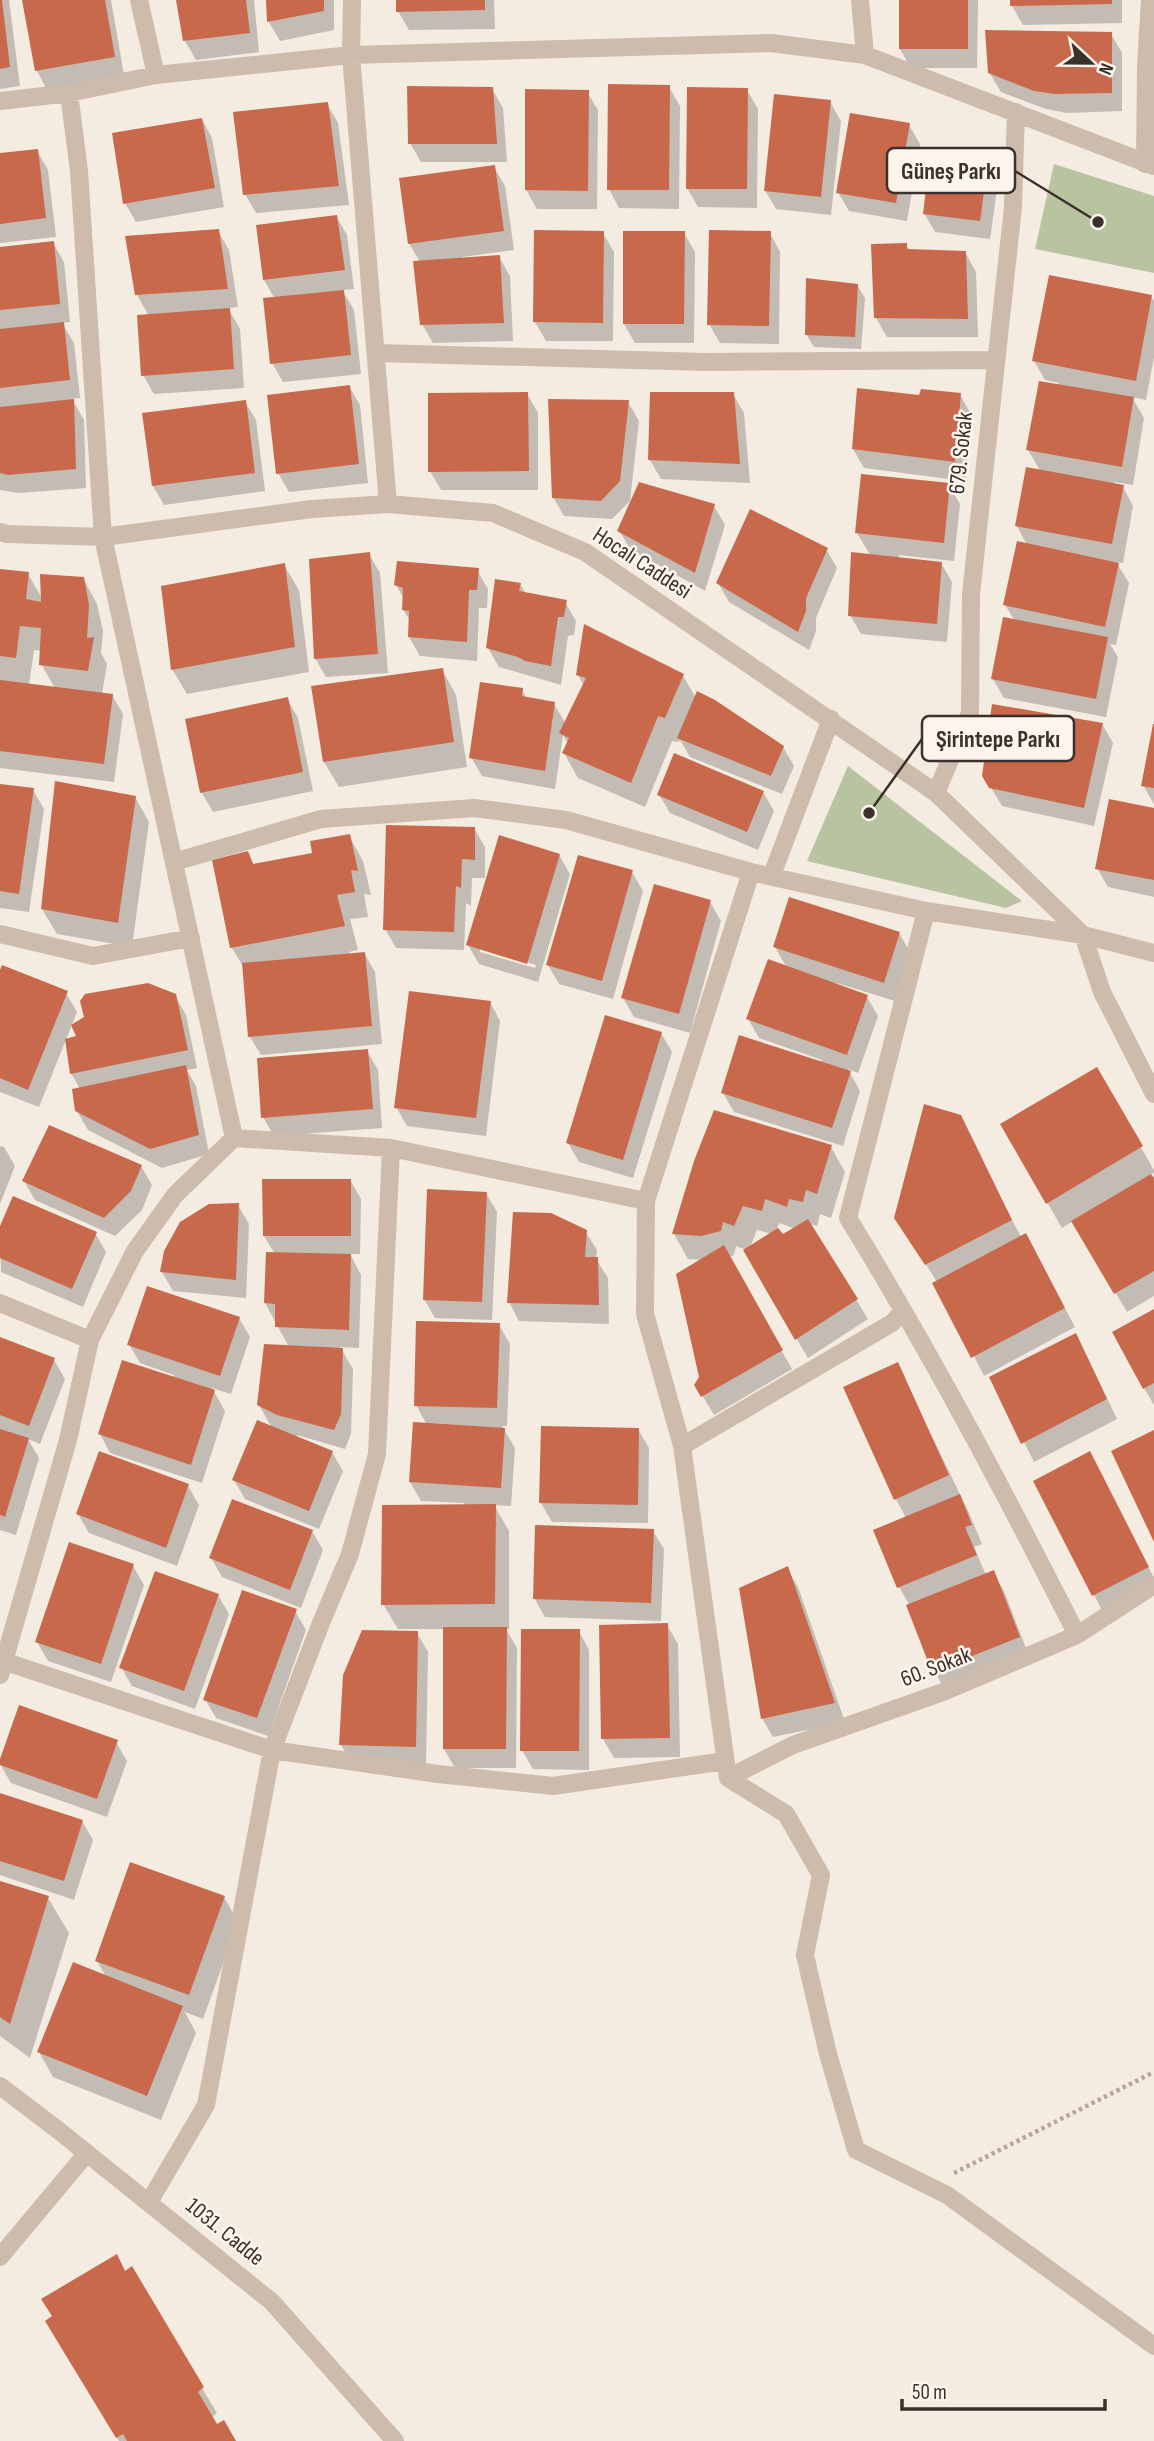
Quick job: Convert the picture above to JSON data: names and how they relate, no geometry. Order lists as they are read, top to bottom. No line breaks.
{"streets":{"street":["679. Sokak","Hocalı Caddesi","60. Sokak","1031. Cadde"]},"crossings":[["679. Sokak","Hocalı Caddesi"]],"places":["Güneş Parkı","Şirintepe Parkı"],"scale_bar":"50 m","north":"right"}
